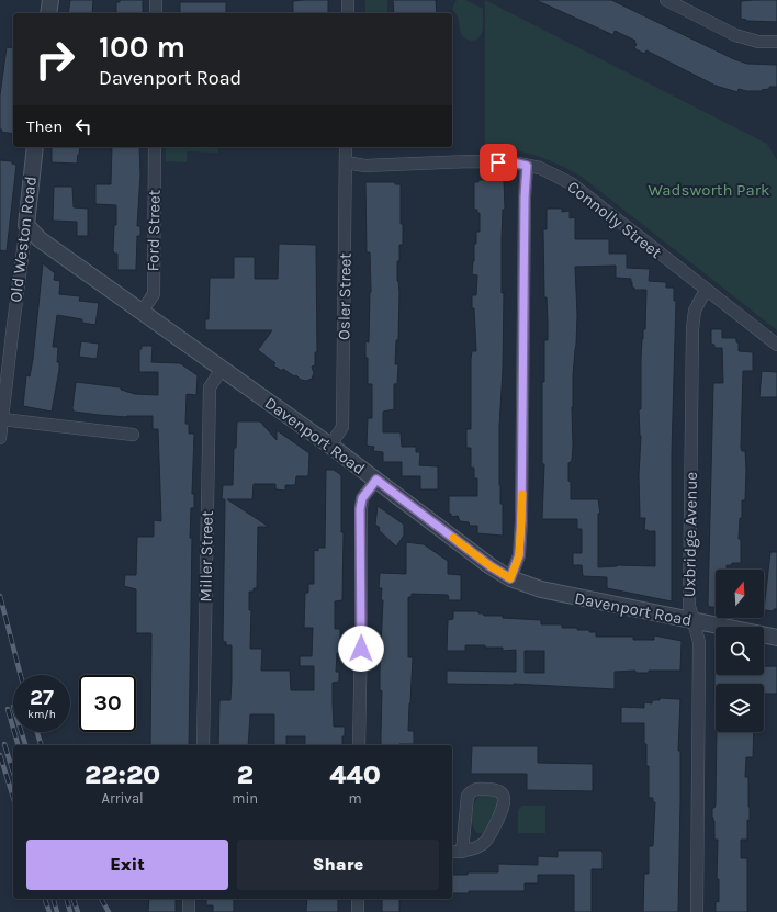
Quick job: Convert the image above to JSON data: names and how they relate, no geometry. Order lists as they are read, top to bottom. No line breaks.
{"streets":{"street":["Connolly Street","Ford Street","Old Weston Road","Osler Street","Davenport Road","Uxbridge Avenue","Miller Street"]},"crossings":[["Connolly Street","Osler Street"],["Connolly Street","Uxbridge Avenue"],["Ford Street","Davenport Road"],["Old Weston Road","Davenport Road"],["Osler Street","Davenport Road"],["Davenport Road","Uxbridge Avenue"],["Davenport Road","Miller Street"]],"parks":["Wadsworth Park"],"north":"top","page":{"turn":["100 m","Davenport Road"],"then":"Then","speed":"27 km/h","limit":"30","eta":["22:20","Arrival","2","min","440","m"],"buttons":["Exit","Share"]}}
